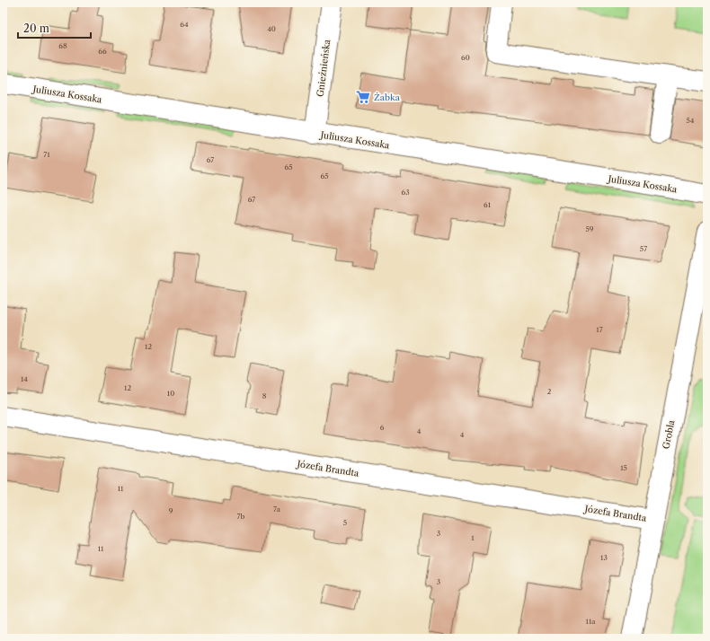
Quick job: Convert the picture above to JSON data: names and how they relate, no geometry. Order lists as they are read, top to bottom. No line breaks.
{"streets":{"street":["Gnieźnieńska","Juliusza Kossaka","Grobla","Józefa Brandta"]},"crossings":[["Gnieźnieńska","Juliusza Kossaka"],["Grobla","Józefa Brandta"]],"places":{"supermarket":["Żabka"]},"house_numbers":["64","40","68","66","60","54","71","67","65","65","63","67","61","59","57","17","12","14","12","2","10","8","6","4","4","15","11","7a","9","7b","5","3","1","11","13","3","11a"],"scale_bar":"20 m"}
